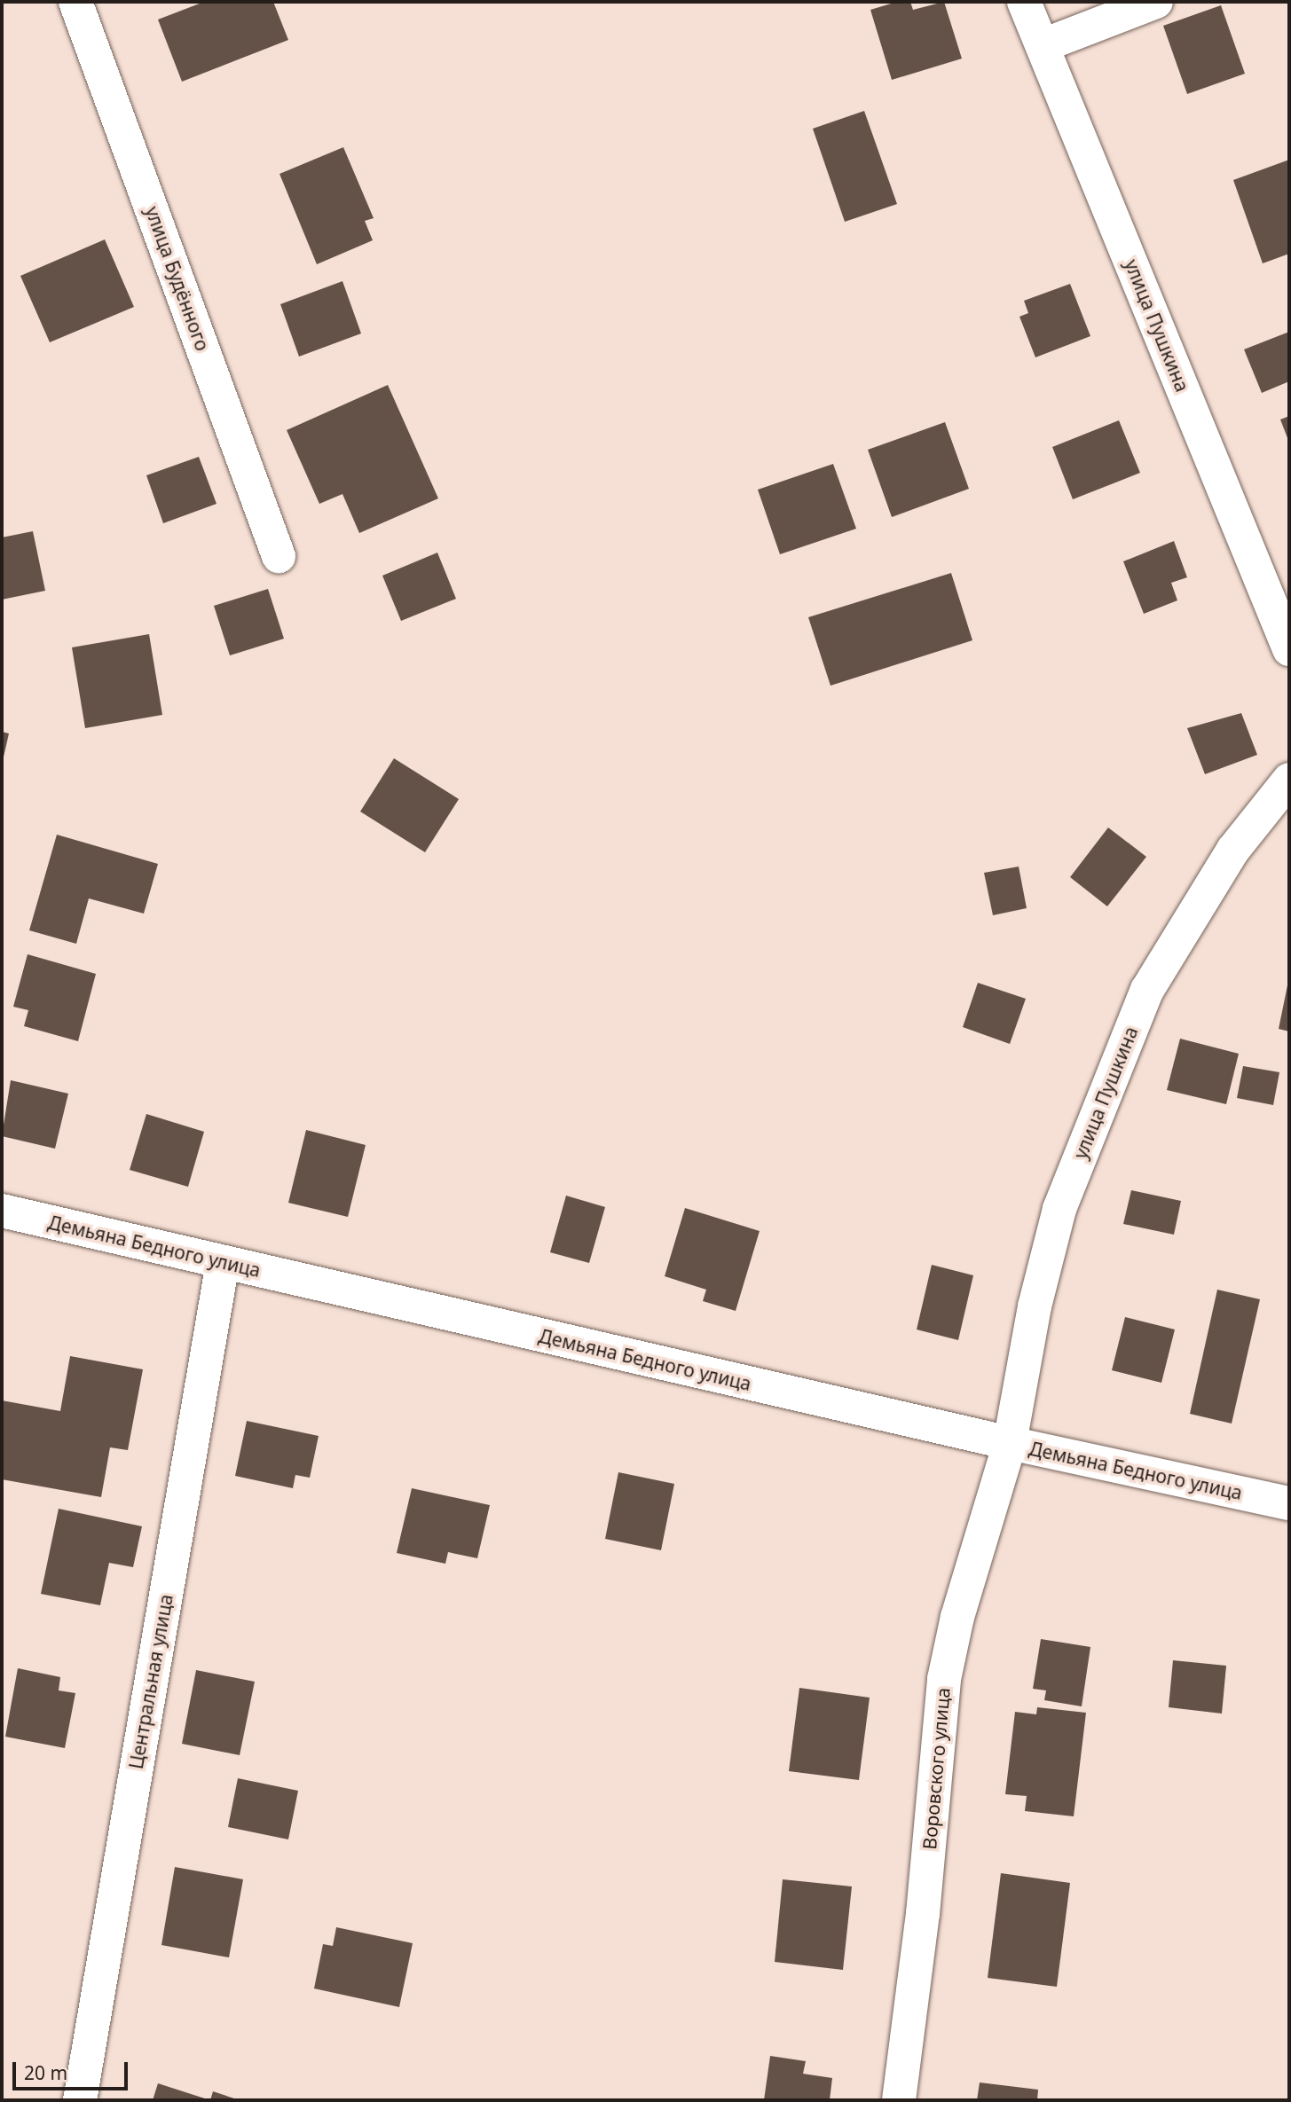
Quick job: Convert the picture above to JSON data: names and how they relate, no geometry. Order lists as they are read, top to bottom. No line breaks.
{"streets":{"street":["улица Будённого","улица Пушкина","Демьяна Бедного улица","Центральная улица","Воровского улица"]},"crossings":[["улица Пушкина","Демьяна Бедного улица"],["улица Пушкина","Воровского улица"],["Демьяна Бедного улица","Центральная улица"],["Демьяна Бедного улица","Воровского улица"]],"scale_bar":"20 m"}
